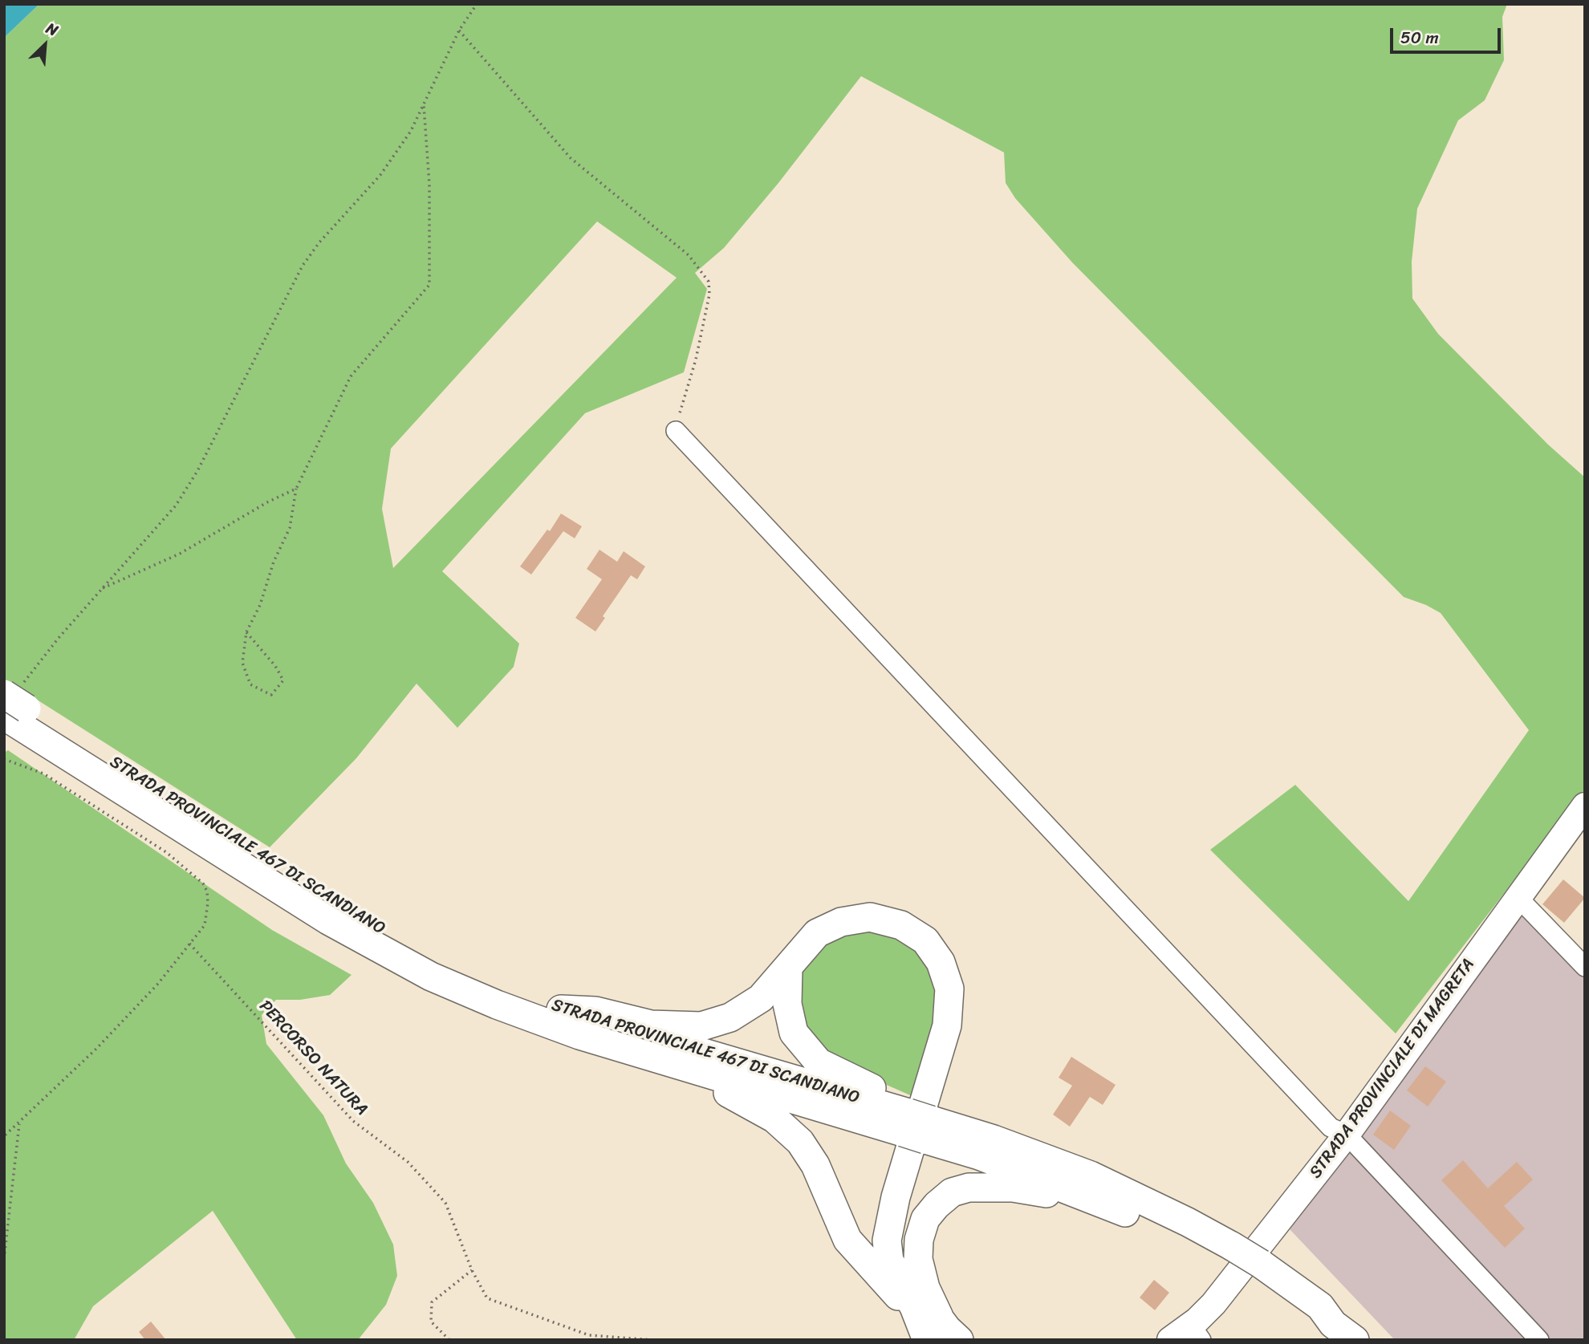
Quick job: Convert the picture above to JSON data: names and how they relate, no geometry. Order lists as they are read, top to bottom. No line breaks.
{"streets":{"main road":["STRADA PROVINCIALE 467 DI SCANDIANO","STRADA PROVINCIALE DI MAGRETA"],"path":["PERCORSO NATURA"]},"scale_bar":"50 m","north":"top right"}
